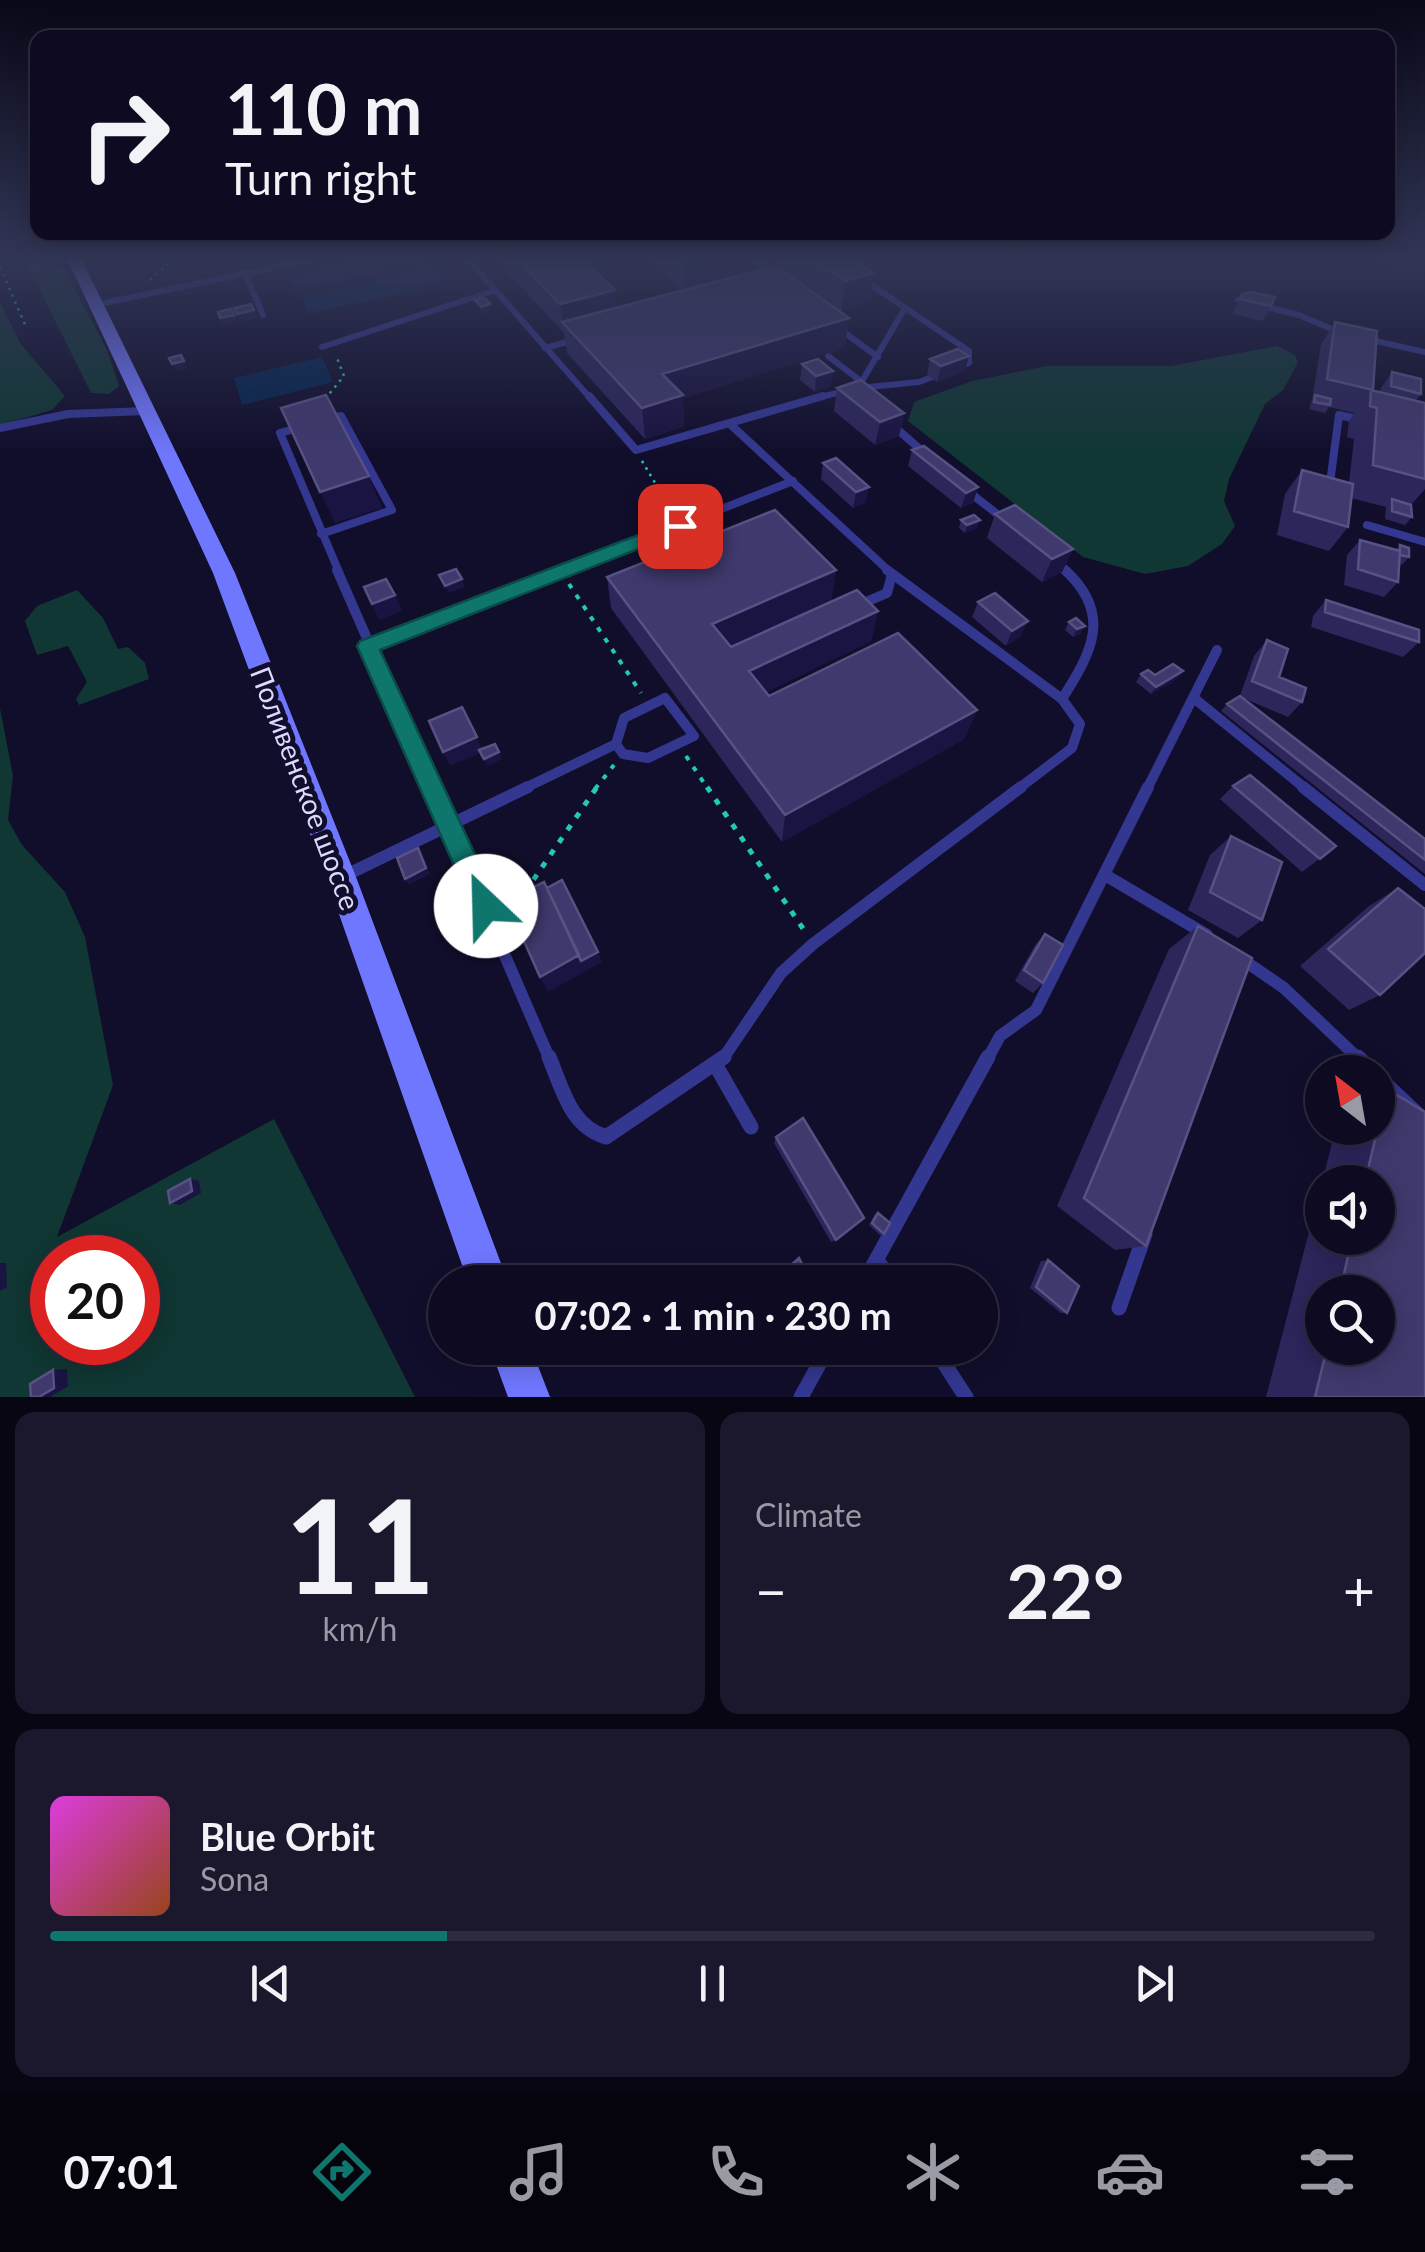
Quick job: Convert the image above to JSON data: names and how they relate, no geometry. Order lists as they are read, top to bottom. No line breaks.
{"streets":{"street":["Поливенское шоссе"]},"north":"top left","page":{"turn":["110 m","Turn right"],"limit":"20","trip":"07:02 · 1 min · 230 m","tile":[["11","km/h"],"Climate"],"heat":["−","22°","+"],"song":["Blue Orbit","Sona"],"tabs":"07:01"}}
